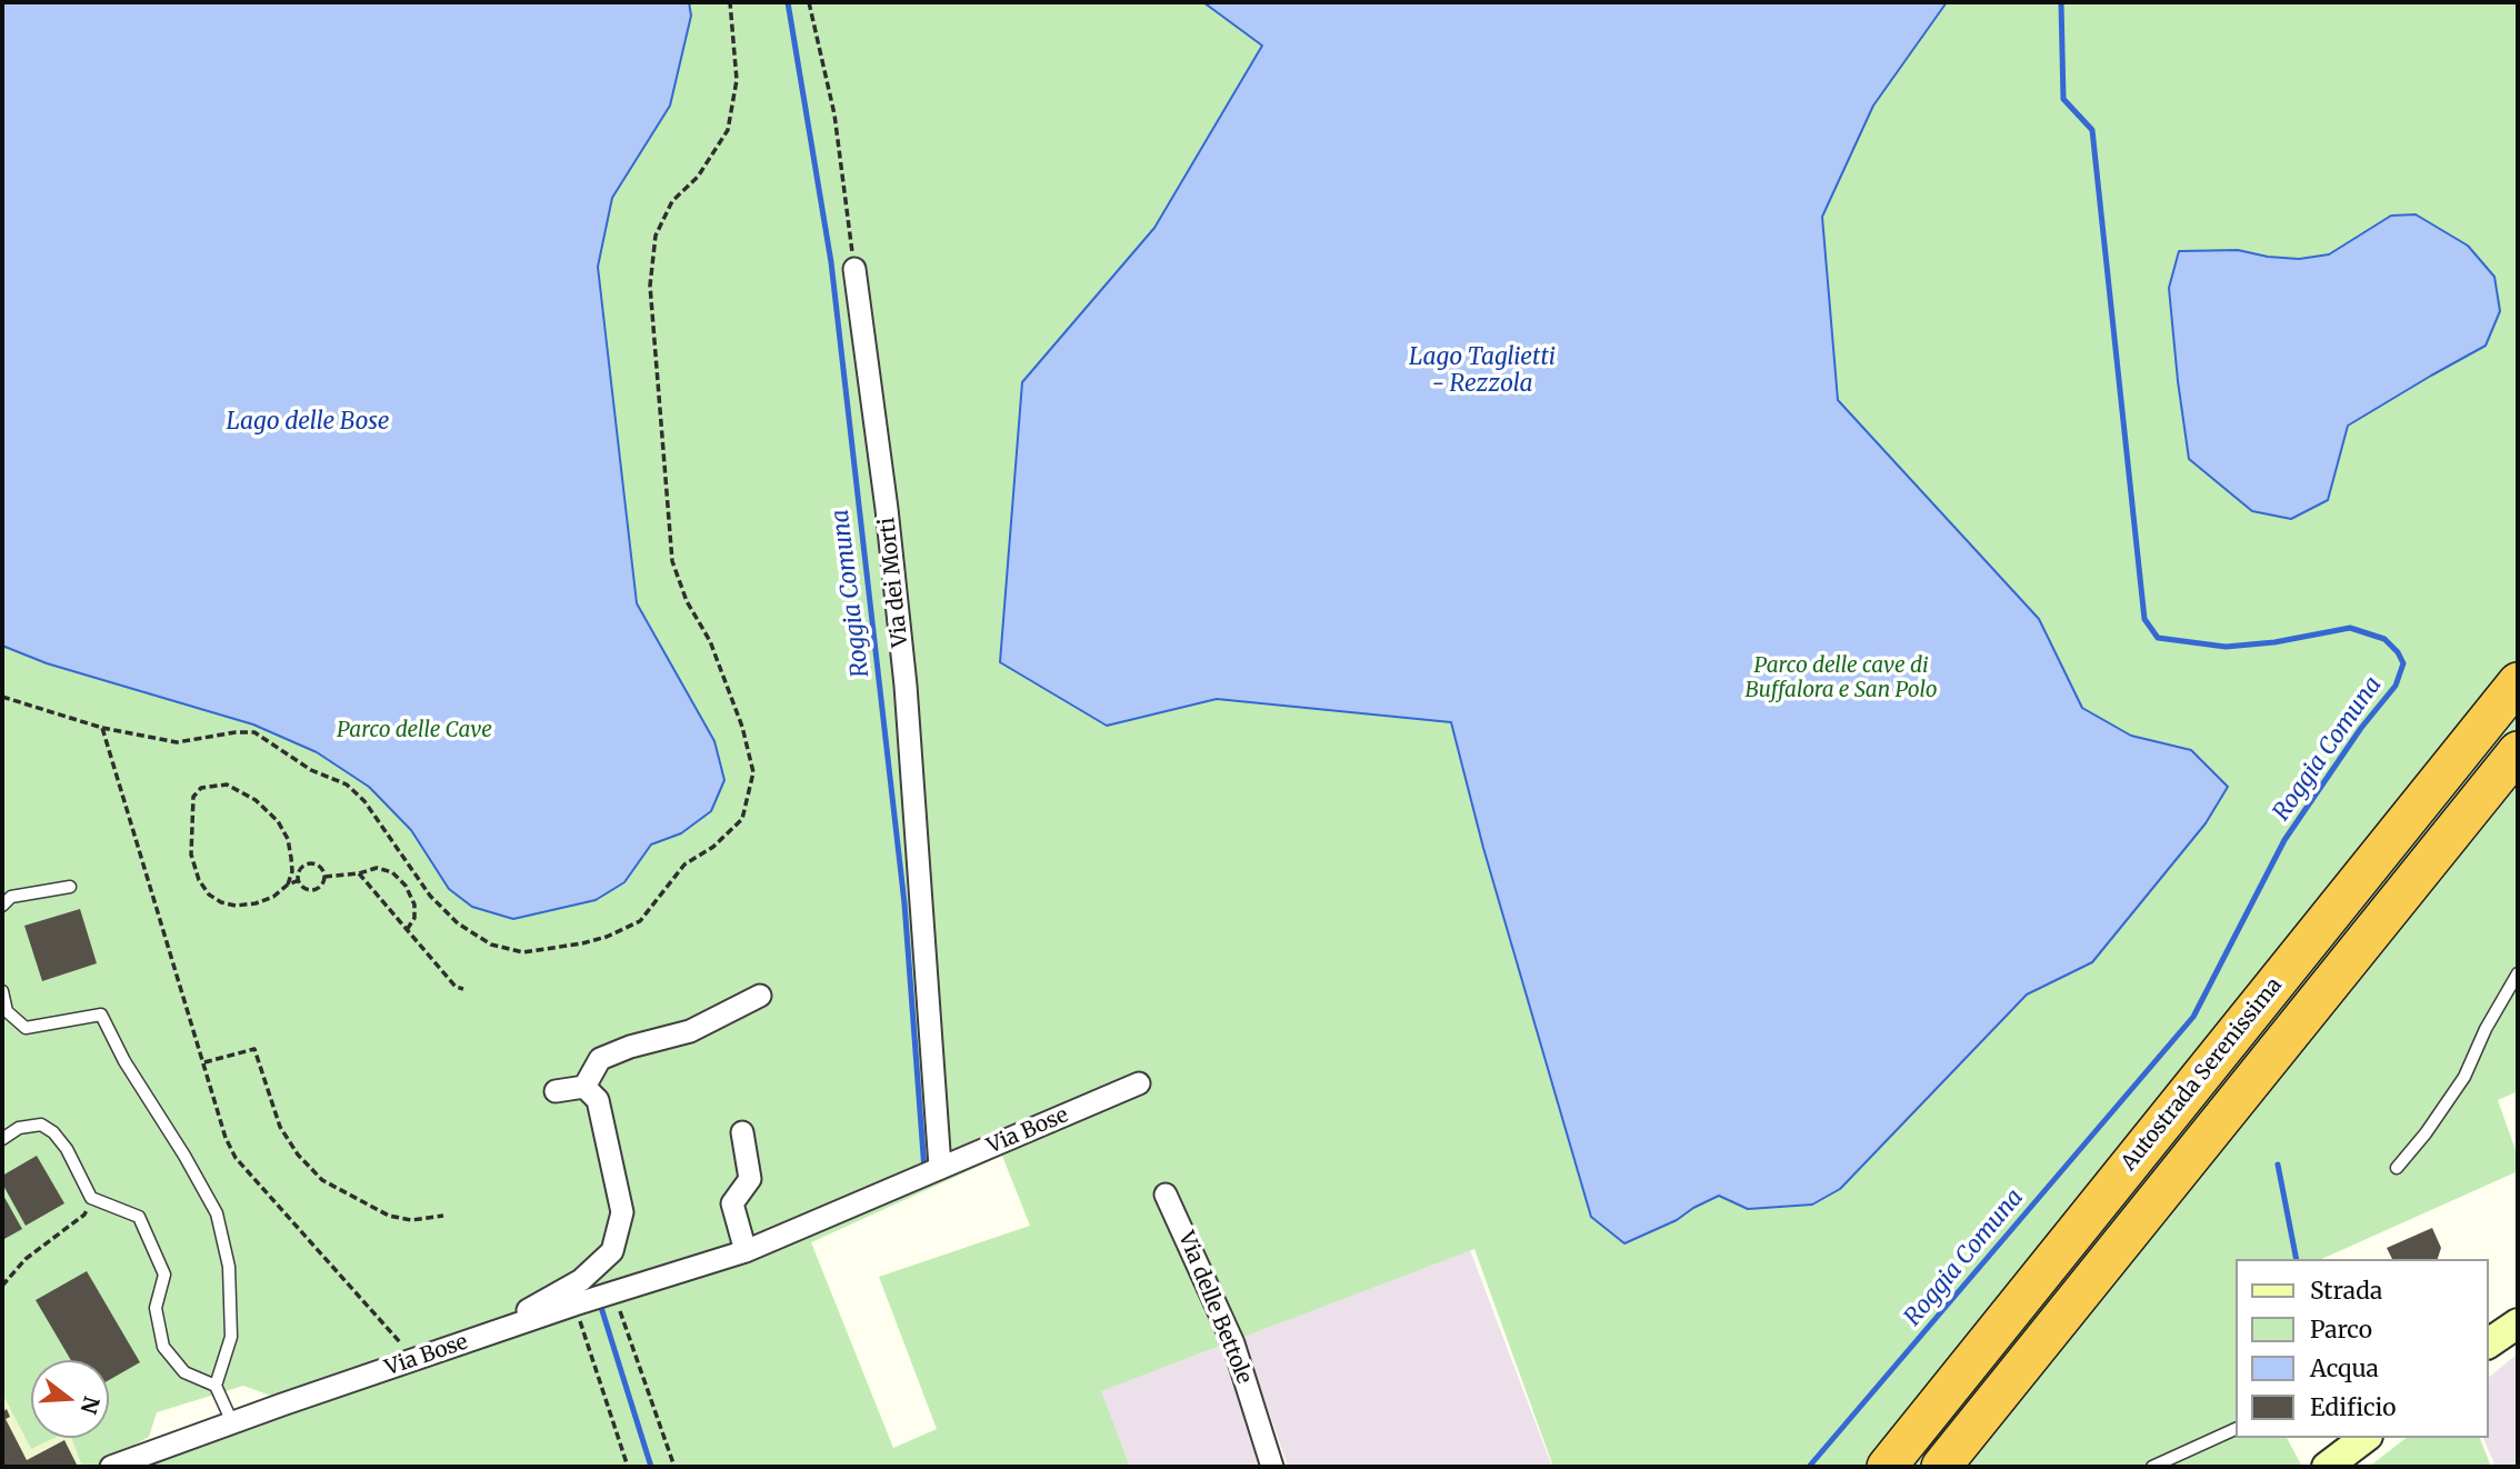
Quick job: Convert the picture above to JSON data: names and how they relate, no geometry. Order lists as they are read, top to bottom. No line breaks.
{"streets":{"highway":["Autostrada Serenissima"],"street":["Via dei Morti","Via Bose","Via delle Bettole"]},"crossings":[["Via dei Morti","Via Bose"]],"water":["Lago Taglietti - Rezzola","Lago delle Bose","Roggia Comuna"],"parks":["Parco delle cave di Buffalora e San Polo","Parco delle Cave"],"legend":["Strada","Parco","Acqua","Edificio"],"north":"right"}
